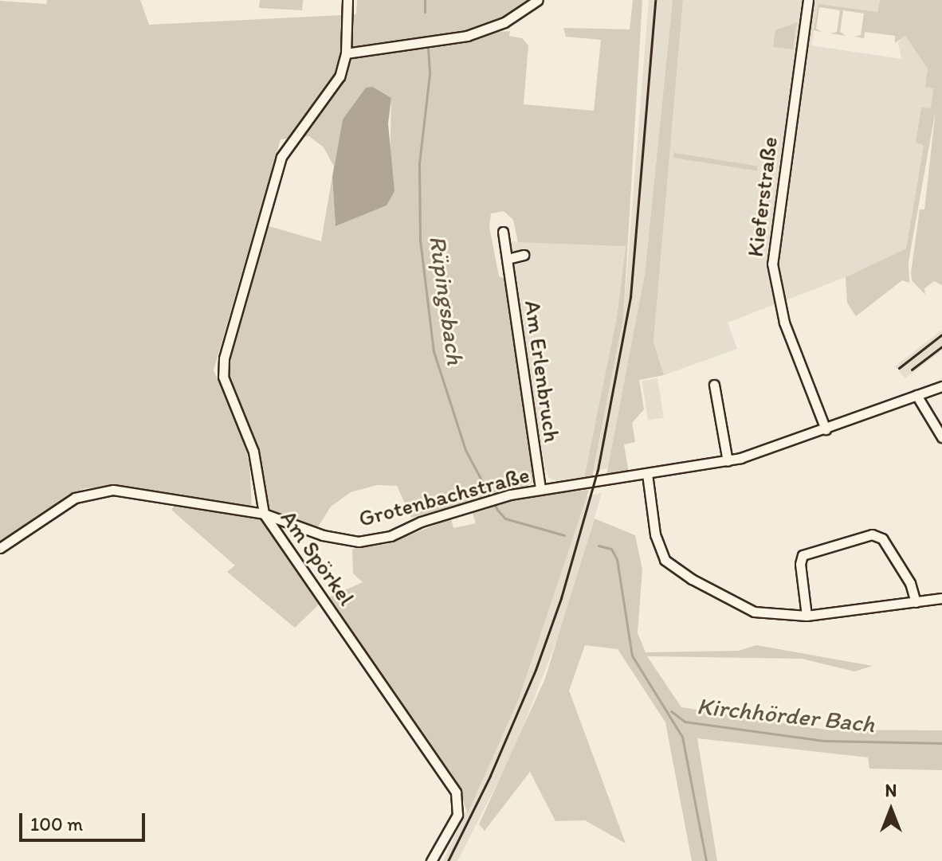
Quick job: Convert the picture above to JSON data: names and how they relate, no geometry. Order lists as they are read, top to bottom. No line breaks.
{"streets":{"street":["Kieferstraße","Am Erlenbruch","Grotenbachstraße","Am Spörkel"]},"crossings":[["Kieferstraße","Grotenbachstraße"],["Am Erlenbruch","Grotenbachstraße"],["Grotenbachstraße","Am Spörkel"]],"water":["Rüpingsbach","Kirchhörder Bach"],"scale_bar":"100 m","north":"top"}
